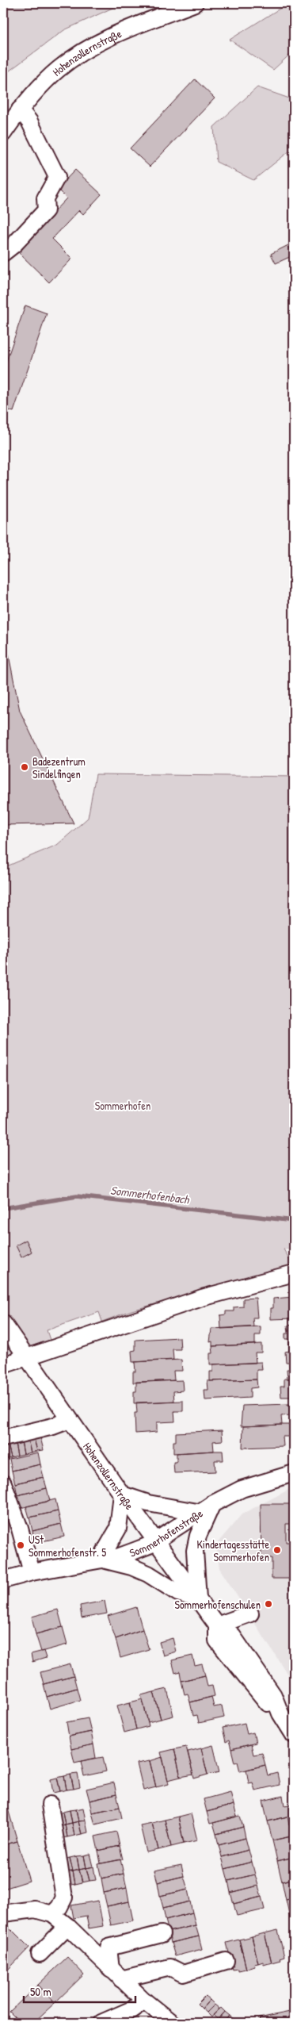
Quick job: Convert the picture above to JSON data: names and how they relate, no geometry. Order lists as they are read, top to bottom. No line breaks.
{"streets":{"street":["Hohenzollernstraße","Sommerhofenstraße"]},"crossings":[["Hohenzollernstraße","Sommerhofenstraße"]],"water":["Sommerhofenbach"],"parks":["Sommerhofen"],"places":["Badezentrum Sindelfingen","USt Sommerhofenstr. 5","Kindertagesstätte Sommerhofen","Sommerhofenschulen"],"scale_bar":"50 m"}
